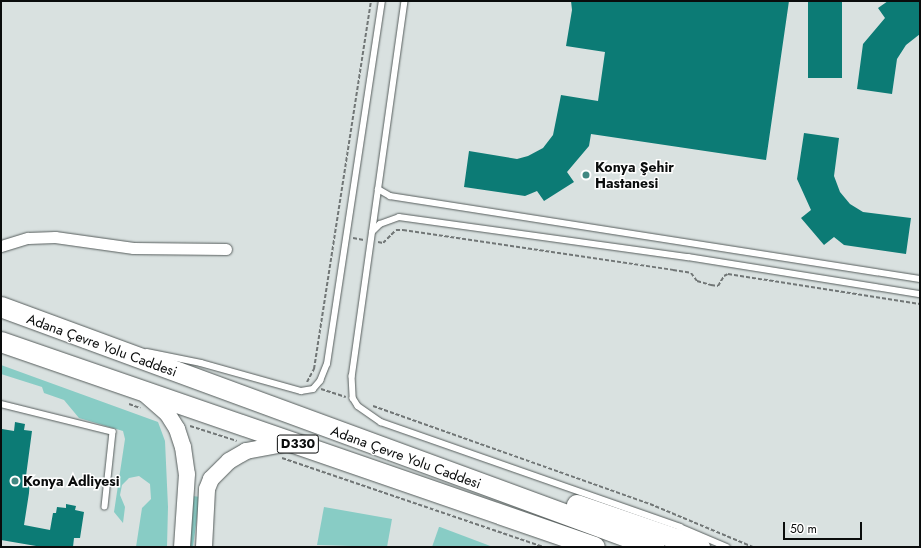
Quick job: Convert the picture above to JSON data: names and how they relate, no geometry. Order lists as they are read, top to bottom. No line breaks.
{"streets":{"highway":["Adana Çevre Yolu Caddesi","D330"]},"places":["Konya Şehir Hastanesi","Konya Adliyesi"],"scale_bar":"50 m"}
